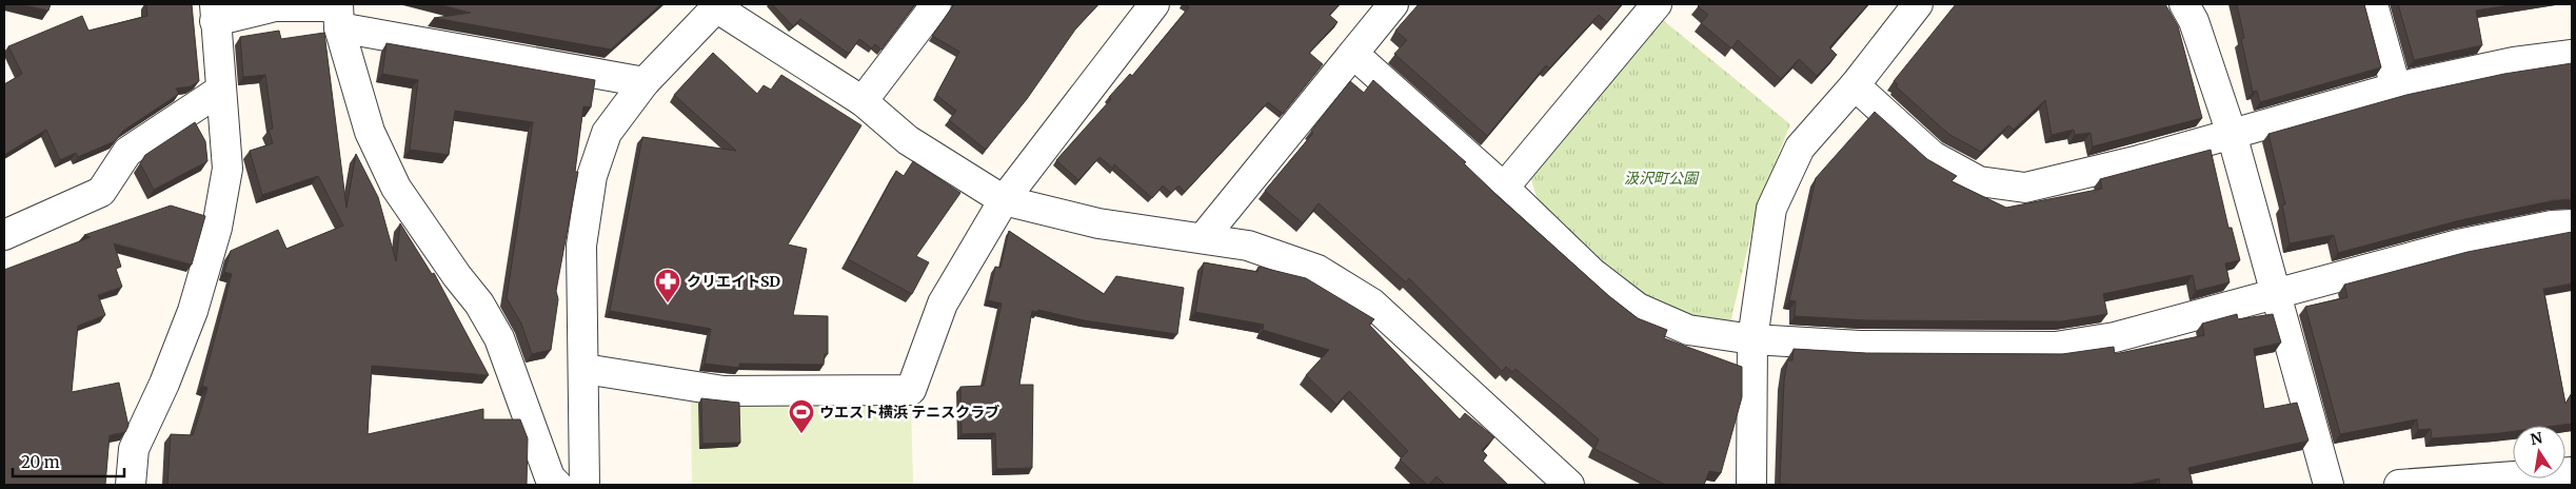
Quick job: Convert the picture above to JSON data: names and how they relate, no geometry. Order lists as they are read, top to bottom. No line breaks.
{"parks":["汲沢町公園"],"places":{"pharmacy":["クリエイトSD"],"sports":["ウエスト横浜 テニスクラブ"]},"scale_bar":"20 m","north":"top"}
